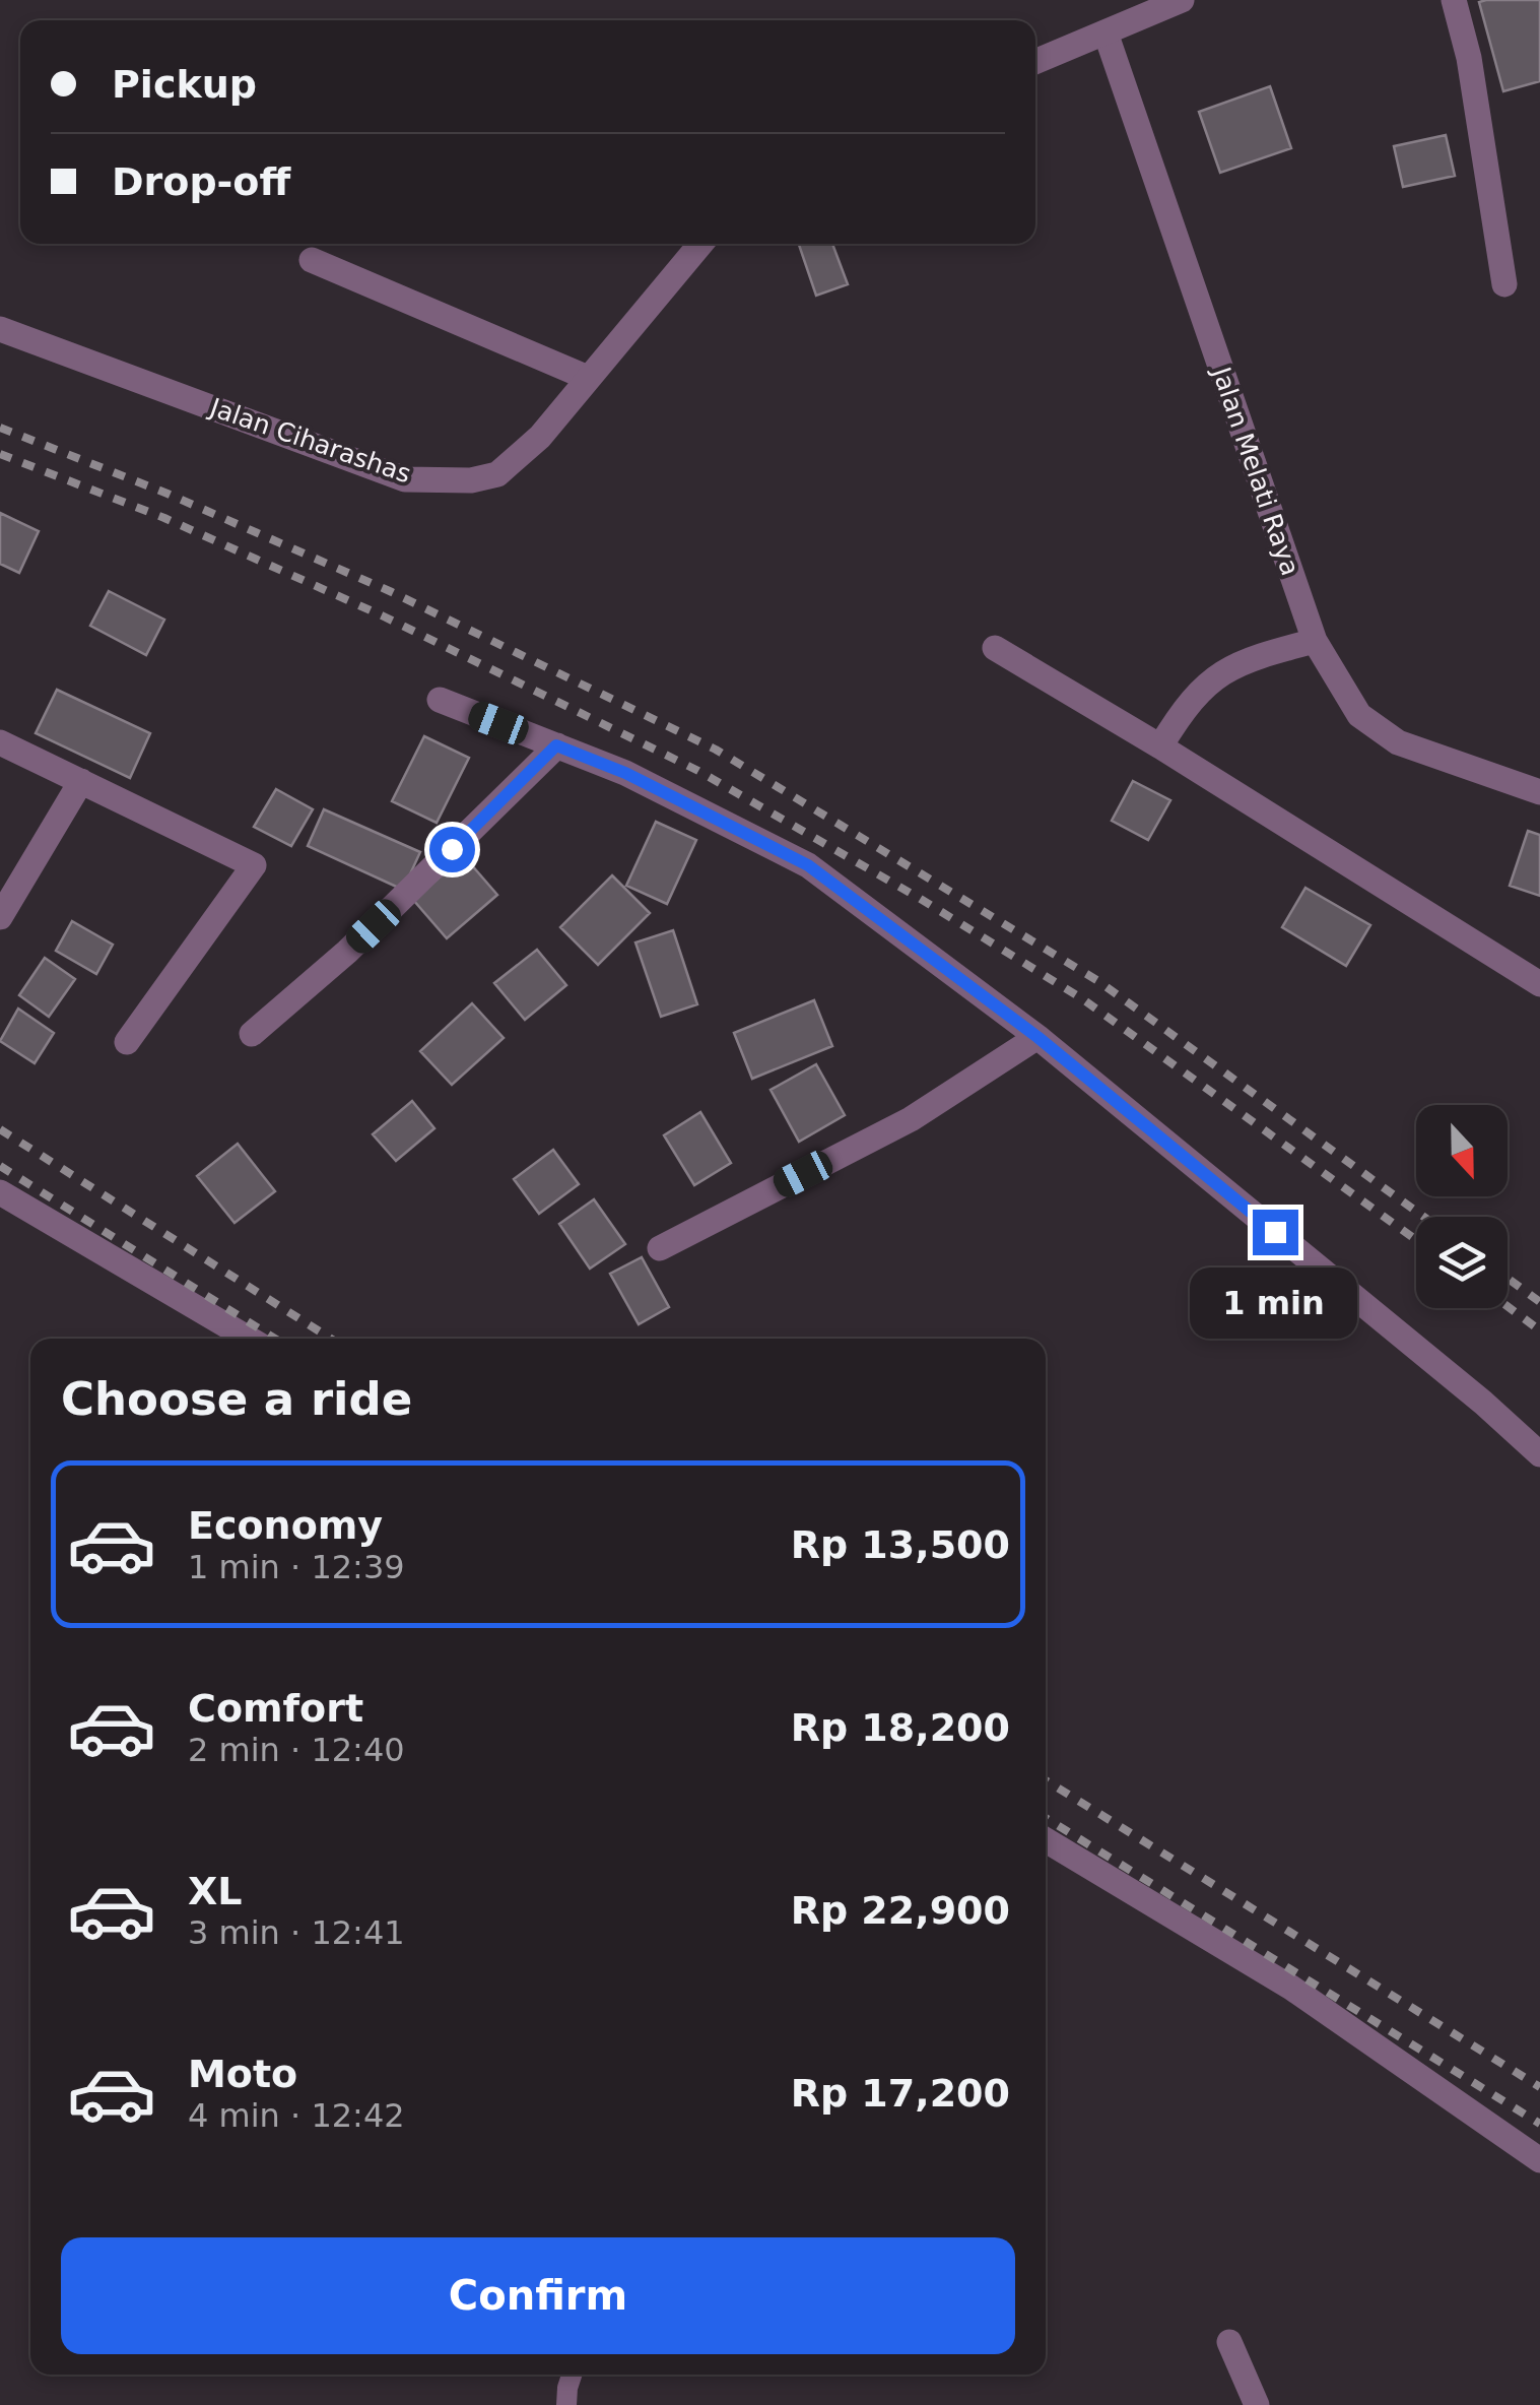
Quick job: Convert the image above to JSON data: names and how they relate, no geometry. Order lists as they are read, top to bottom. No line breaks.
{"streets":{"street":["Jalan Ciharashas","Jalan Melati Raya"]},"north":"bottom","page":{"banner":["Pickup","Drop-off"],"bubble":"1 min","heading":"Choose a ride","list":[{"name":"Economy","note":"1 min · 12:39","value":"Rp 13,500"},{"name":"Comfort","note":"2 min · 12:40","value":"Rp 18,200"},{"name":"XL","note":"3 min · 12:41","value":"Rp 22,900"},{"name":"Moto","note":"4 min · 12:42","value":"Rp 17,200"}],"buttons":"Confirm"}}
